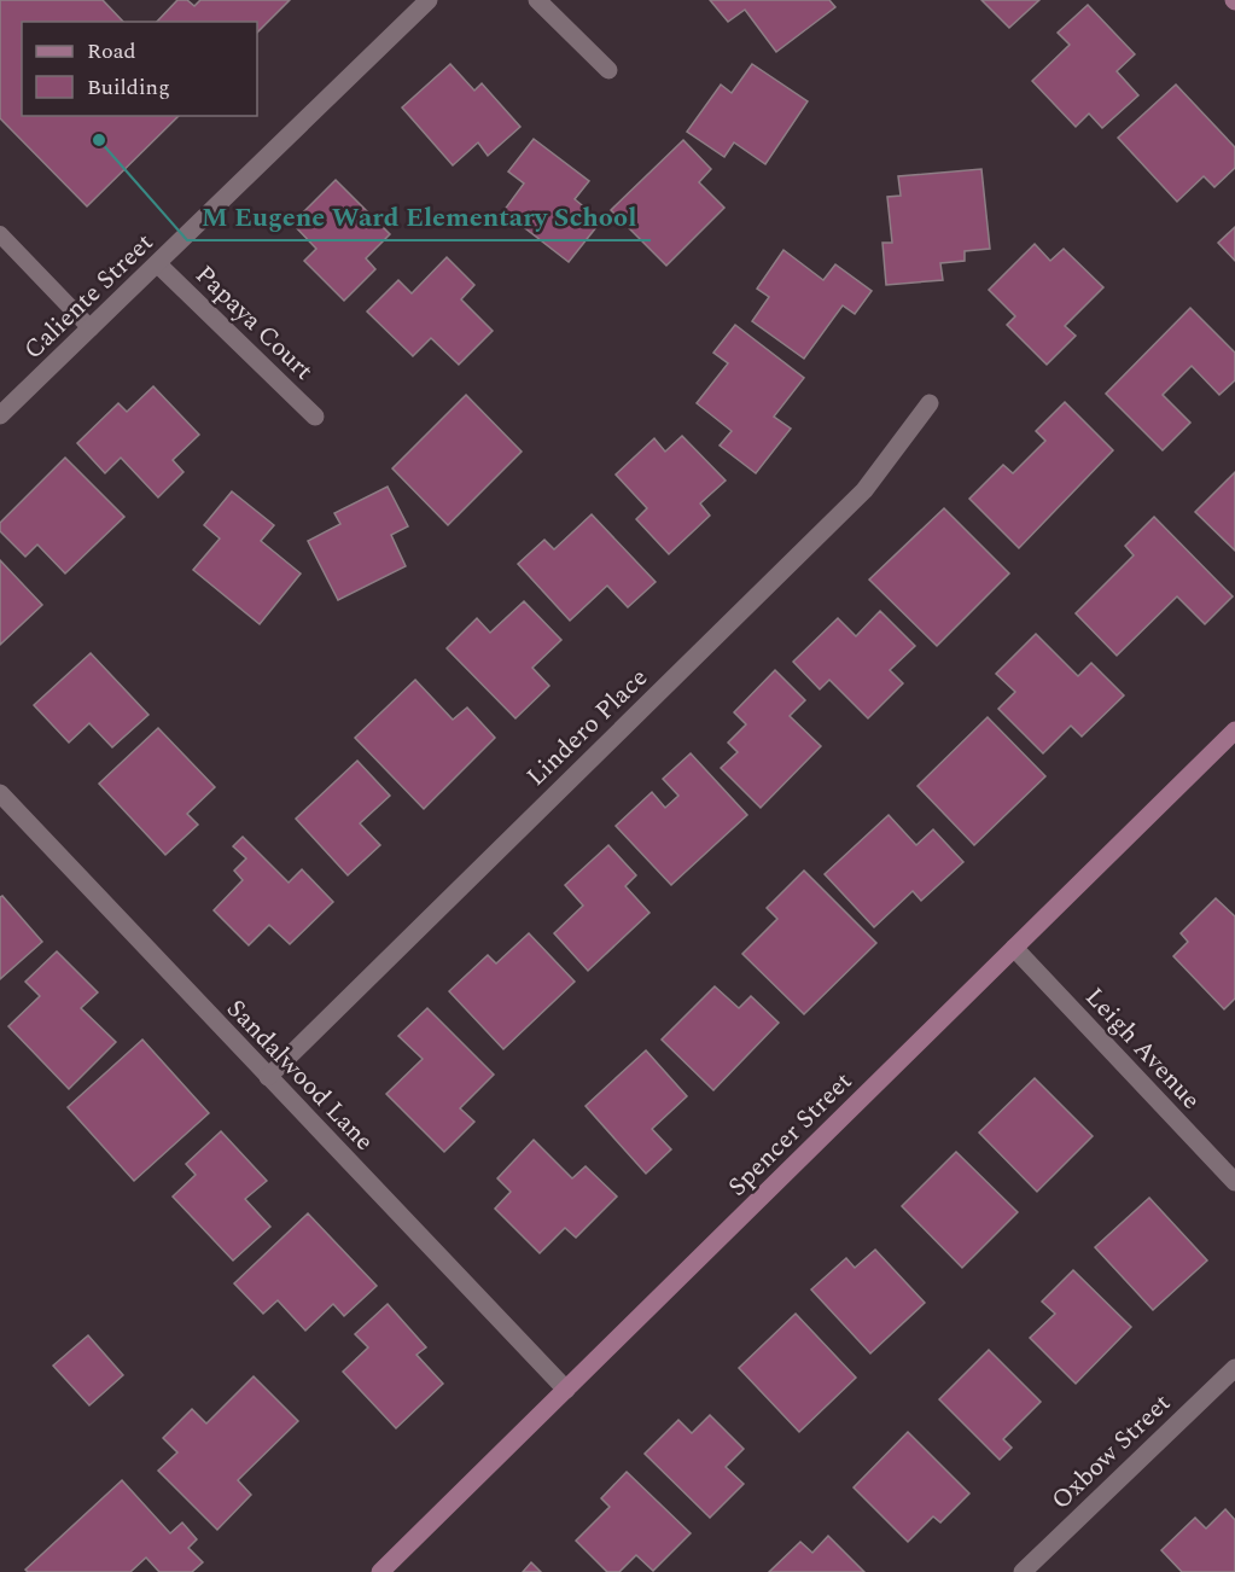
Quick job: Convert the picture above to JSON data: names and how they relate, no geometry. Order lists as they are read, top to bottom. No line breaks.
{"streets":{"street":["Caliente Street","Papaya Court","Lindero Place","Leigh Avenue","Sandalwood Lane","Spencer Street","Oxbow Street"]},"crossings":[["Caliente Street","Papaya Court"],["Lindero Place","Sandalwood Lane"],["Leigh Avenue","Spencer Street"],["Sandalwood Lane","Spencer Street"]],"places":["M Eugene Ward Elementary School"],"legend":["Road","Building"]}
